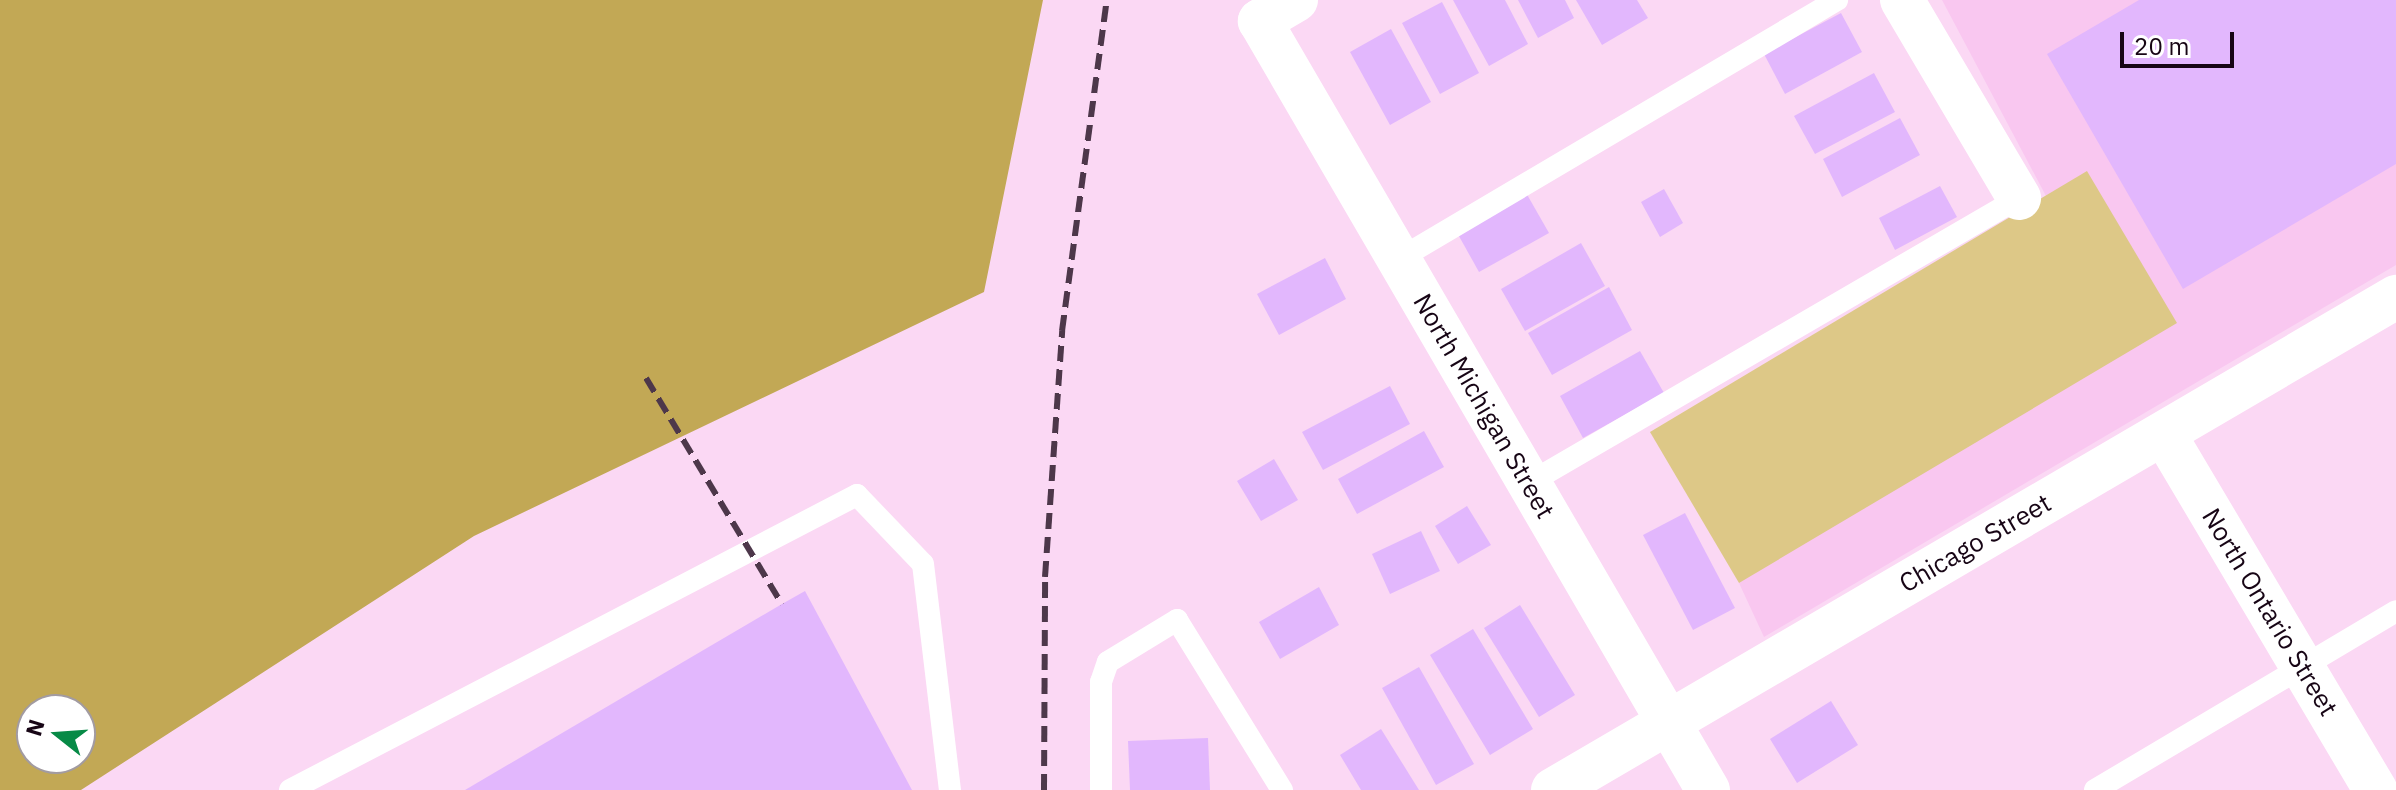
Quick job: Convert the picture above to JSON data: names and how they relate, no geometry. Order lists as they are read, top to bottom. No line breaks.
{"streets":{"street":["North Michigan Street","Chicago Street","North Ontario Street"]},"crossings":[["North Michigan Street","Chicago Street"],["Chicago Street","North Ontario Street"]],"scale_bar":"20 m","north":"left"}
